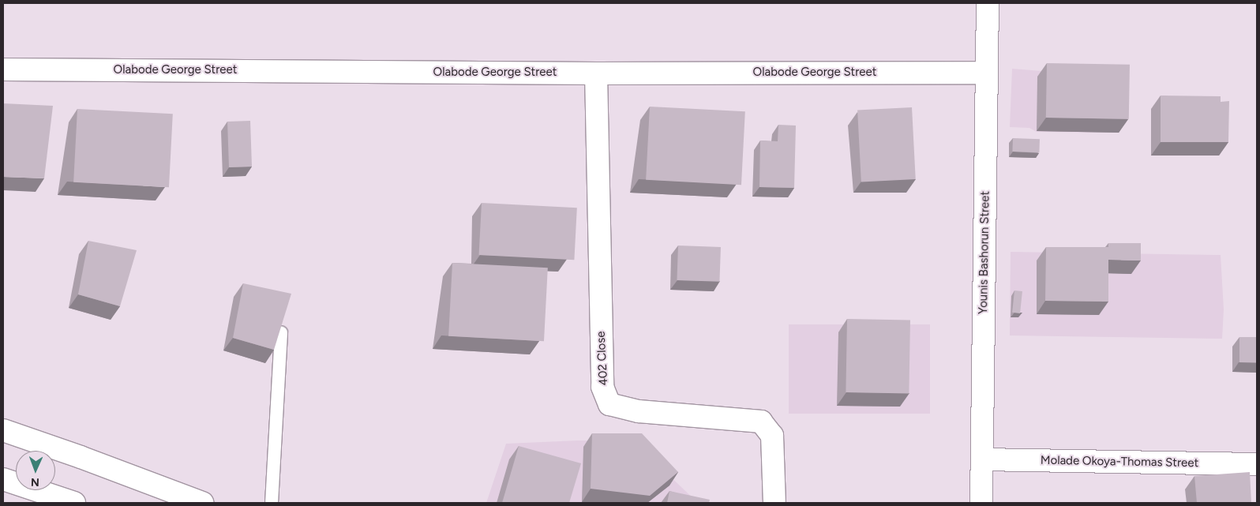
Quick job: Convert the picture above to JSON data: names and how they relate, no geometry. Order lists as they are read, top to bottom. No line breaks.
{"streets":{"street":["Olabode George Street","Younis Bashorun Street","402 Close","Molade Okoya-Thomas Street"]},"crossings":[["Olabode George Street","Younis Bashorun Street"],["Olabode George Street","402 Close"],["Younis Bashorun Street","Molade Okoya-Thomas Street"]],"north":"bottom"}
